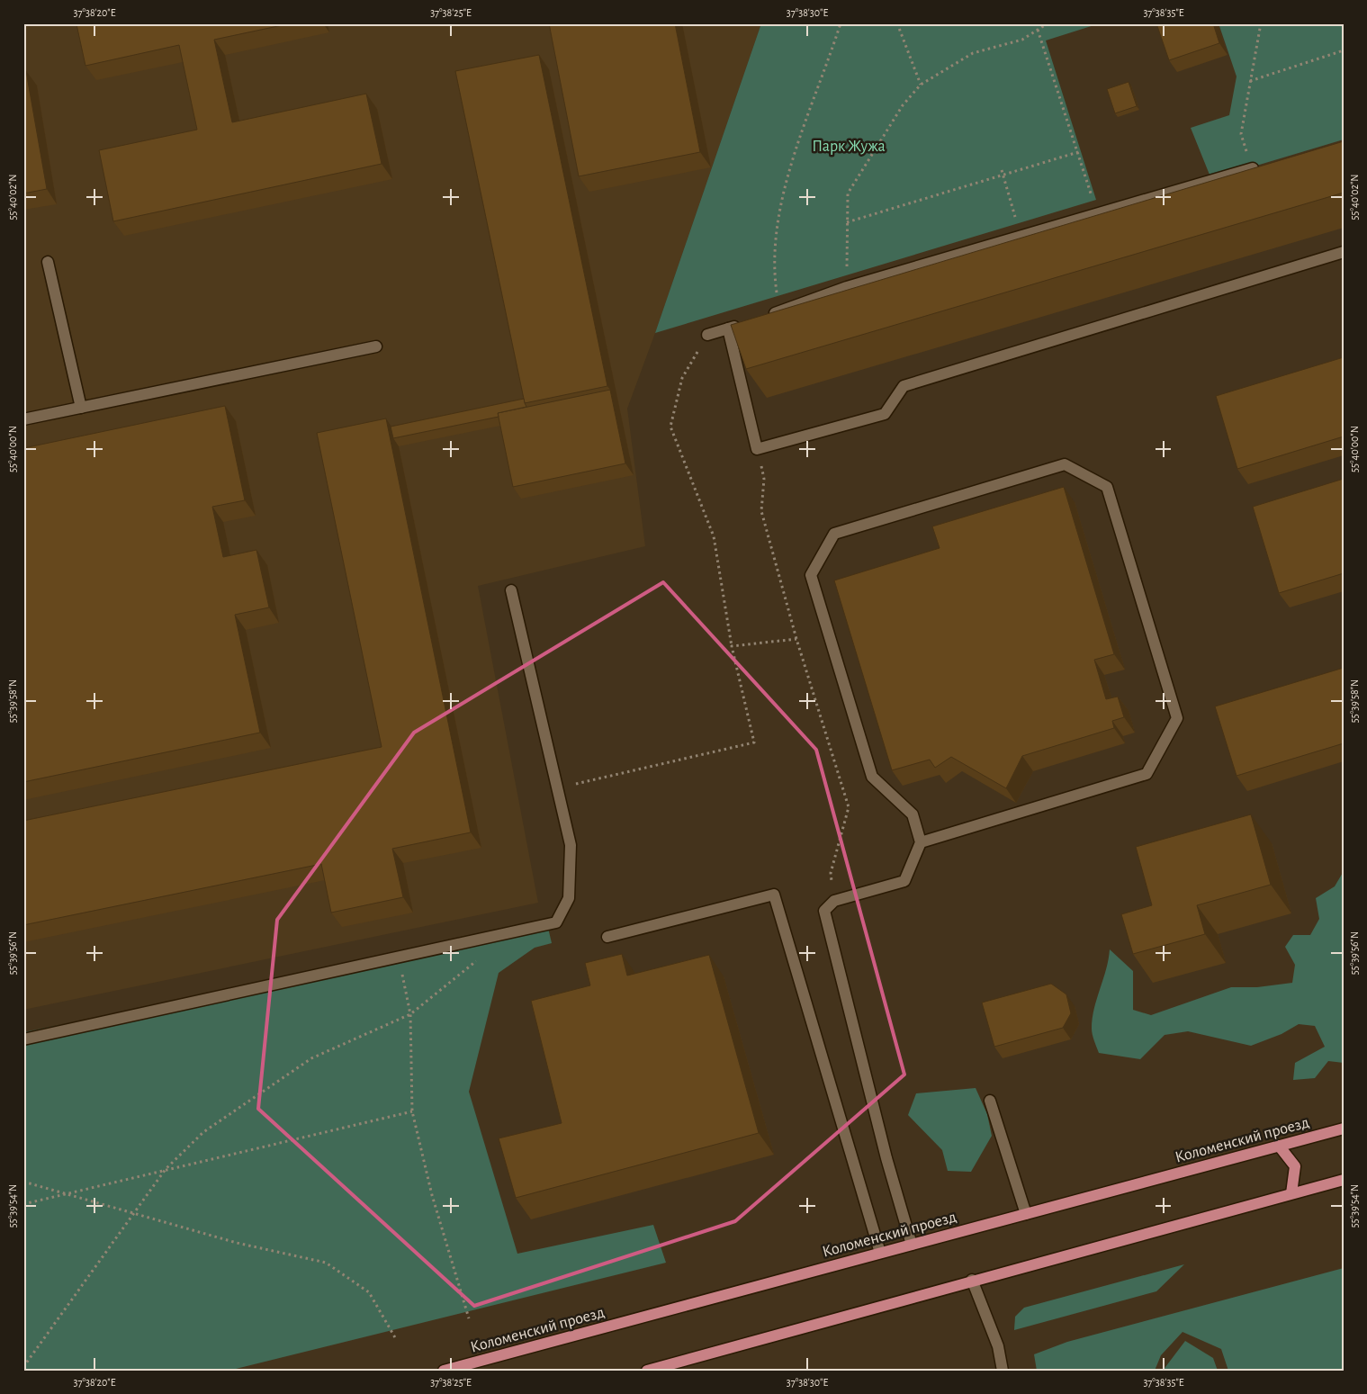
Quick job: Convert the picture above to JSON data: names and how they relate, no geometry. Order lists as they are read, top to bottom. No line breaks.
{"streets":{"main road":["Коломенский проезд"]},"parks":["Парк Жужа"],"coordinates":["37°38'20\"E","37°38'25\"E","37°38'30\"E","37°38'35\"E","55°40'02\"N","55°40'00\"N","55°39'58\"N","55°39'56\"N","55°39'54\"N"]}
